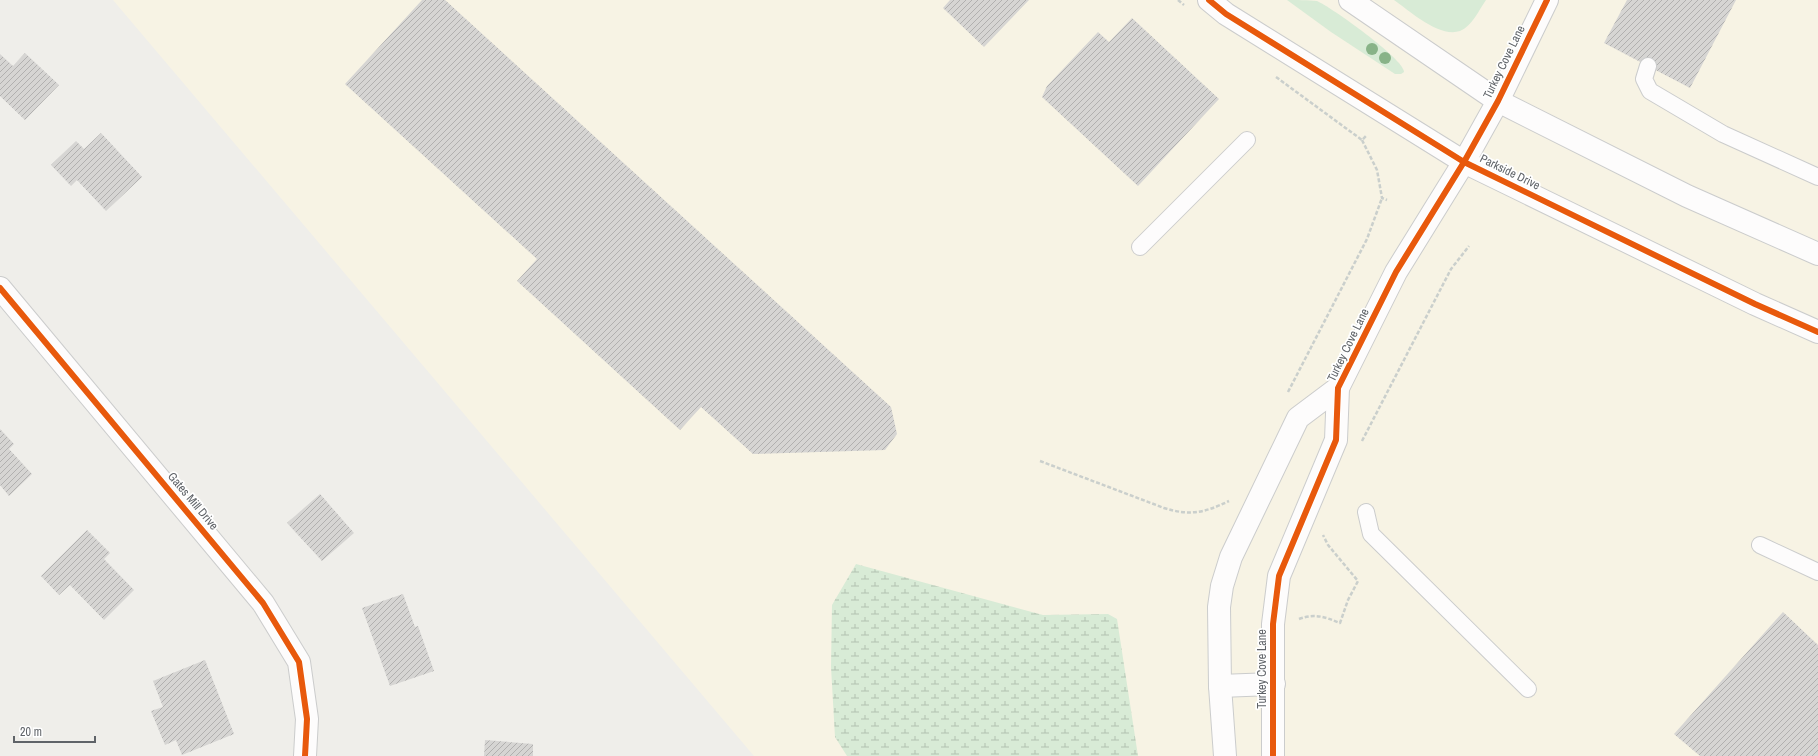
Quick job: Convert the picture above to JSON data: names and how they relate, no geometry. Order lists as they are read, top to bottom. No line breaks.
{"streets":{"street":["Turkey Cove Lane","Parkside Drive","Gates Mill Drive"]},"crossings":[["Turkey Cove Lane","Parkside Drive"]],"scale_bar":"20 m"}
